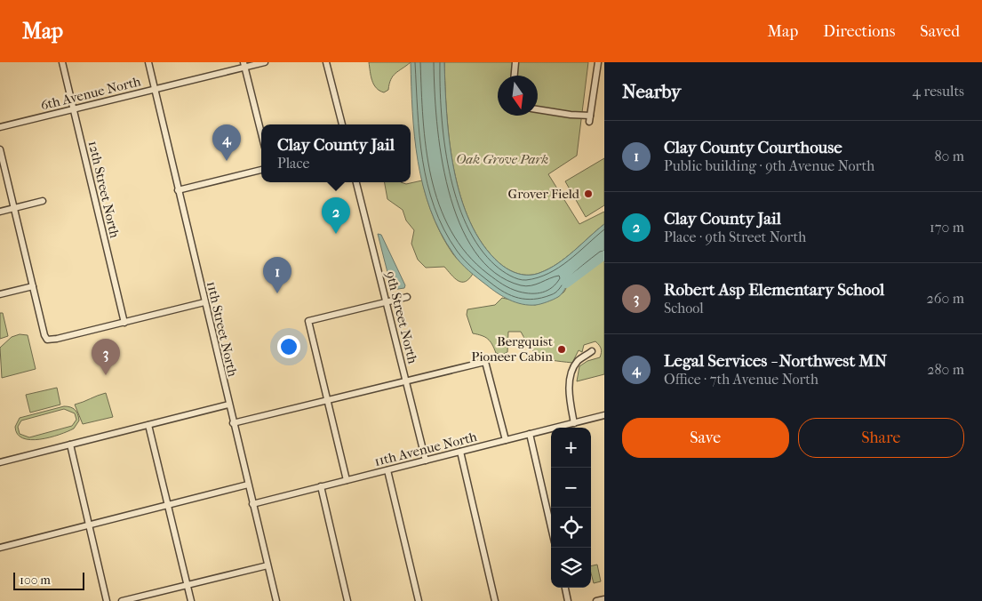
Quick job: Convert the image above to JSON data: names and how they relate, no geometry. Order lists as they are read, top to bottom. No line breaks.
{"streets":{"street":["6th Avenue North","12th Street North","9th Street North","11th Street North","11th Avenue North"]},"crossings":[["6th Avenue North","12th Street North"],["6th Avenue North","11th Street North"],["9th Street North","11th Avenue North"],["11th Street North","11th Avenue North"]],"parks":["Oak Grove Park"],"places":["Grover Field","Bergquist Pioneer Cabin"],"scale_bar":"100 m","north":"bottom","page":{"header":"Map","nav":["Map","Directions","Saved"],"heading":["Nearby","4 results"],"list":[{"mark":"1","name":"Clay County Courthouse","note":"Public building · 9th Avenue North","value":"80 m"},{"mark":"2","name":"Clay County Jail","note":"Place · 9th Street North","value":"170 m"},{"mark":"3","name":"Robert Asp Elementary School","note":"School","value":"260 m"},{"mark":"4","name":"Legal Services - Northwest MN","note":"Office · 7th Avenue North","value":"280 m"}],"popup":["Clay County Jail","Place"],"pins":["4","2","1","3"],"buttons":["Save","Share"],"map_buttons":["+","−"],"scale":"100 m"}}
